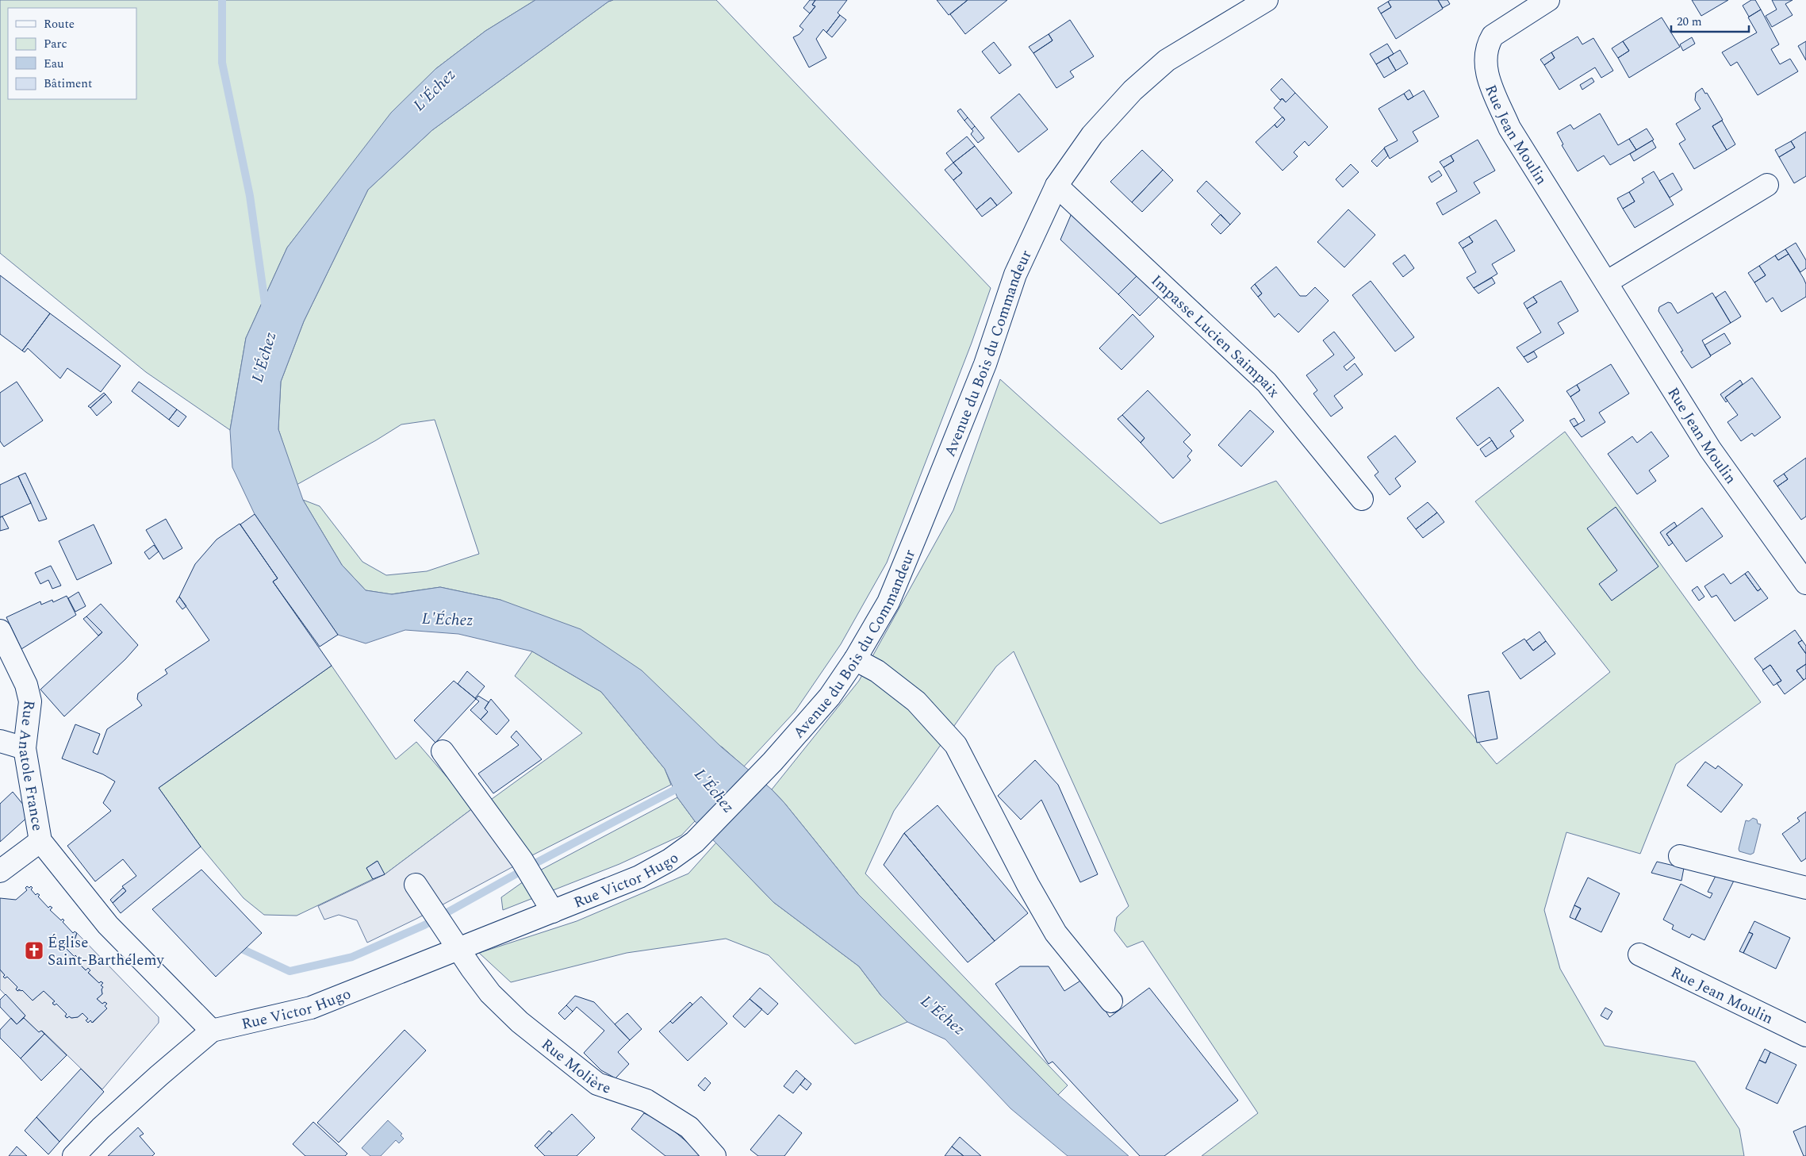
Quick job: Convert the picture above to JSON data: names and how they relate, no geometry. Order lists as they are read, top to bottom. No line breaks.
{"streets":{"street":["Rue Jean Moulin","Impasse Lucien Saimpaix","Avenue du Bois du Commandeur","Rue Anatole France","Rue Victor Hugo","Rue Molière"]},"crossings":[["Impasse Lucien Saimpaix","Avenue du Bois du Commandeur"],["Avenue du Bois du Commandeur","Rue Victor Hugo"],["Rue Anatole France","Rue Victor Hugo"],["Rue Victor Hugo","Rue Molière"]],"water":["L'Échez"],"places":{"church":["Église Saint-Barthélemy"]},"legend":["Route","Parc","Eau","Bâtiment"],"scale_bar":"20 m"}
